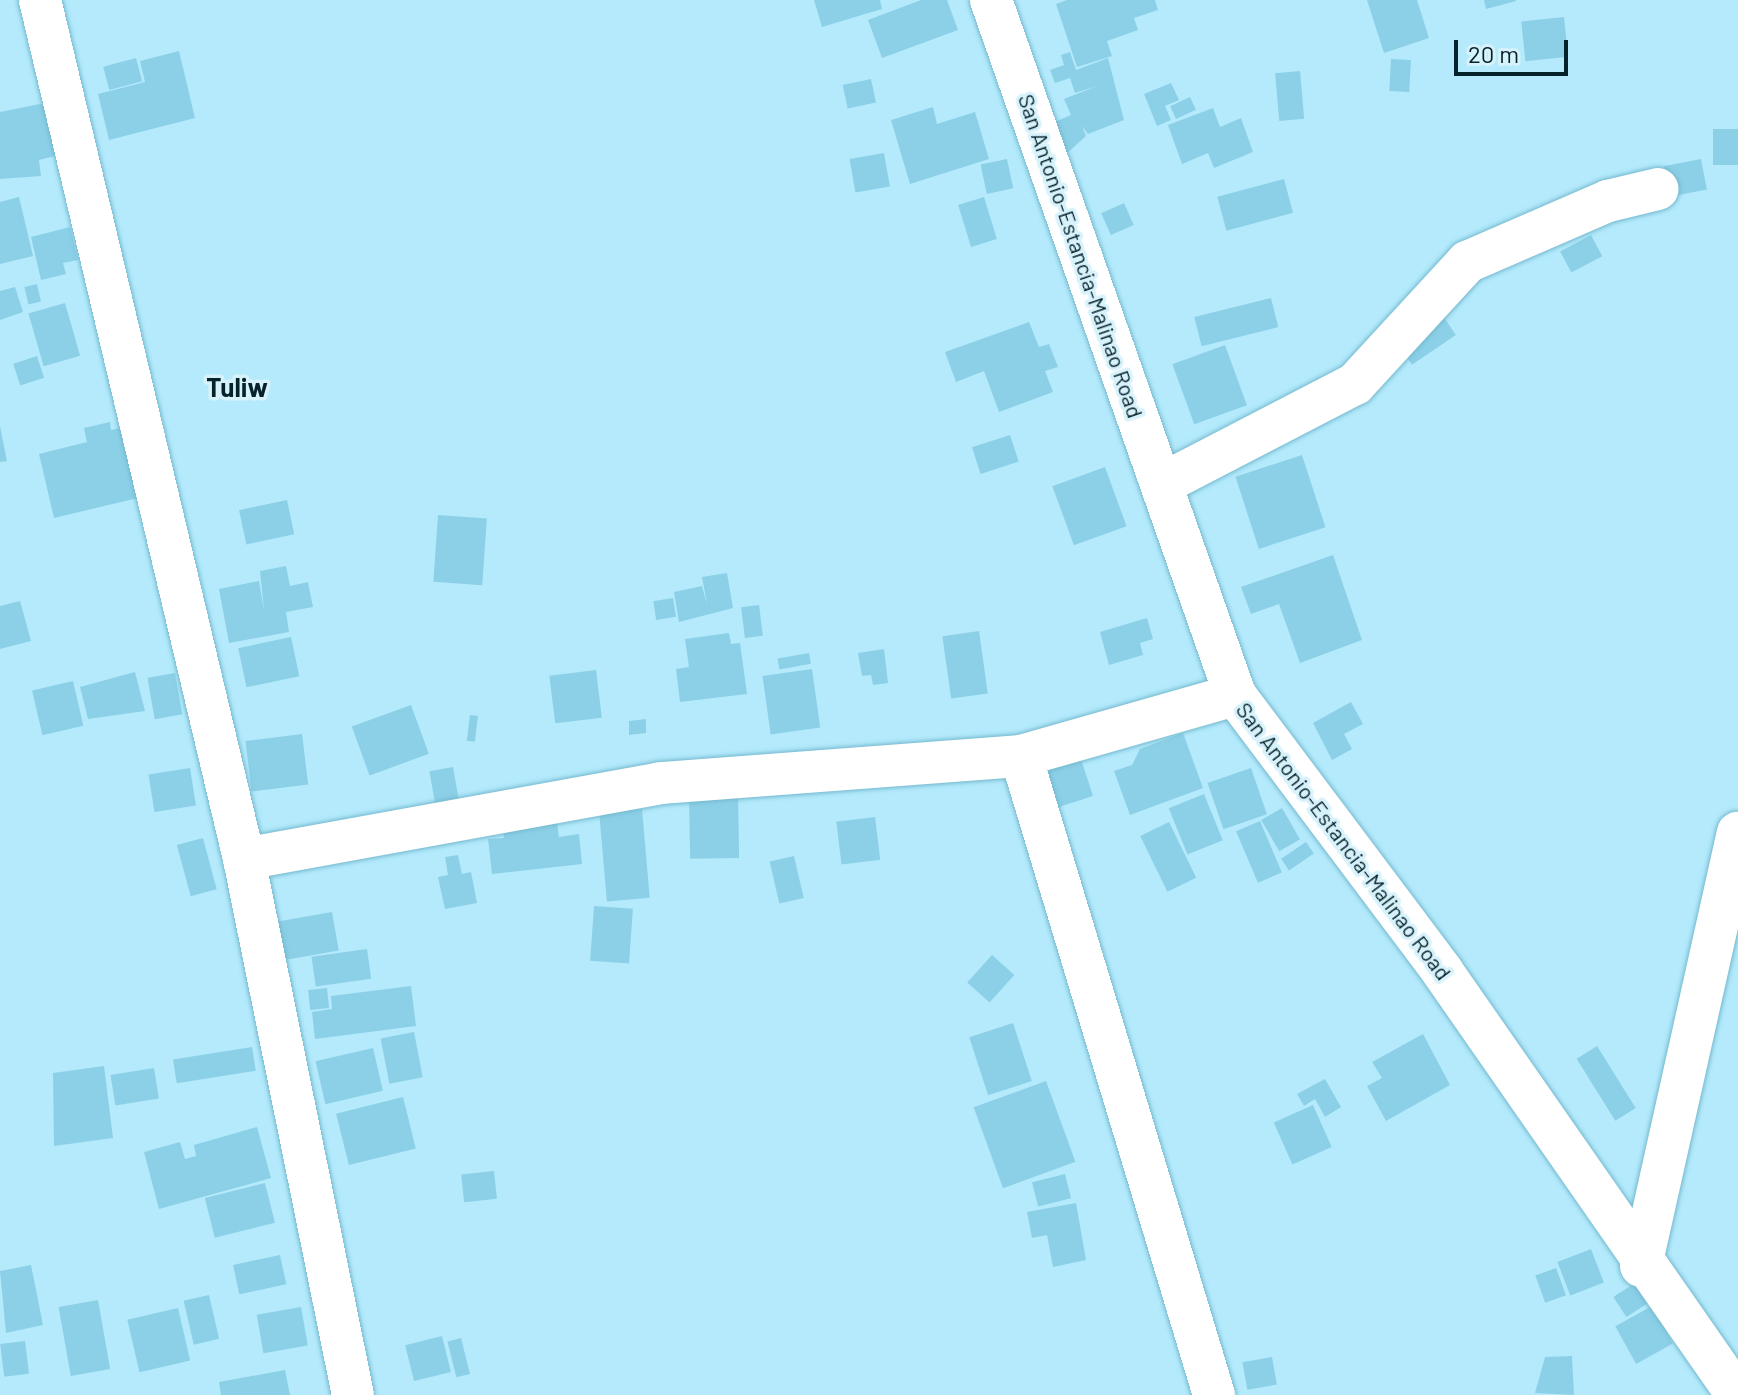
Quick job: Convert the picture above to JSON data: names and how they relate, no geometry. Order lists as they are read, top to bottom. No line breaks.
{"streets":{"street":["San Antonio-Estancia-Malinao Road"]},"districts":["Tuliw"],"scale_bar":"20 m"}
